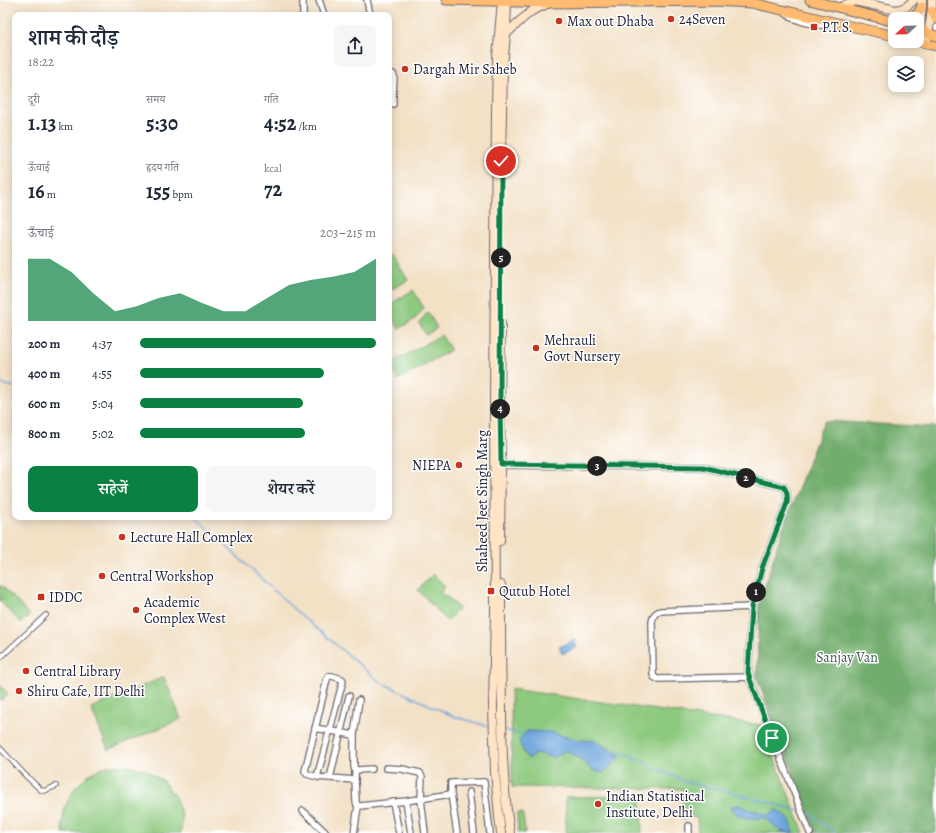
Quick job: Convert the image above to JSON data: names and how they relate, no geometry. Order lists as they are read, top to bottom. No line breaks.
{"streets":{"main road":["Shaheed Jeet Singh Marg"]},"parks":["Sanjay Van"],"places":{"other":["24Seven","Max out Dhaba","Dargah Mir Saheb","Mehrauli Govt Nursery","NIEPA","Lecture Hall Complex","Central Workshop","Academic Complex West","Central Library","Shiru Cafe, IIT Delhi","Indian Statistical Institute, Delhi"],"transit":["P.T.S.","Qutub Hotel","IDDC"]},"north":"left","page":{"heading":["शाम की दौड़","18:22"],"stats":[["दूरी","1.13 km"],["समय","5:30"],["गति","4:52 /km"],["ऊँचाई","16 m"],["हृदय गति","155 bpm"],["kcal","72"]],"chart":["ऊँचाई","203–215 m"],"pins":["5","4","3","2","1"],"list":[{"name":"200 m","note":"4:37"},{"name":"400 m","note":"4:55"},{"name":"600 m","note":"5:04"},{"name":"800 m","note":"5:02"}],"buttons":["सहेजें","शेयर करें"]}}
